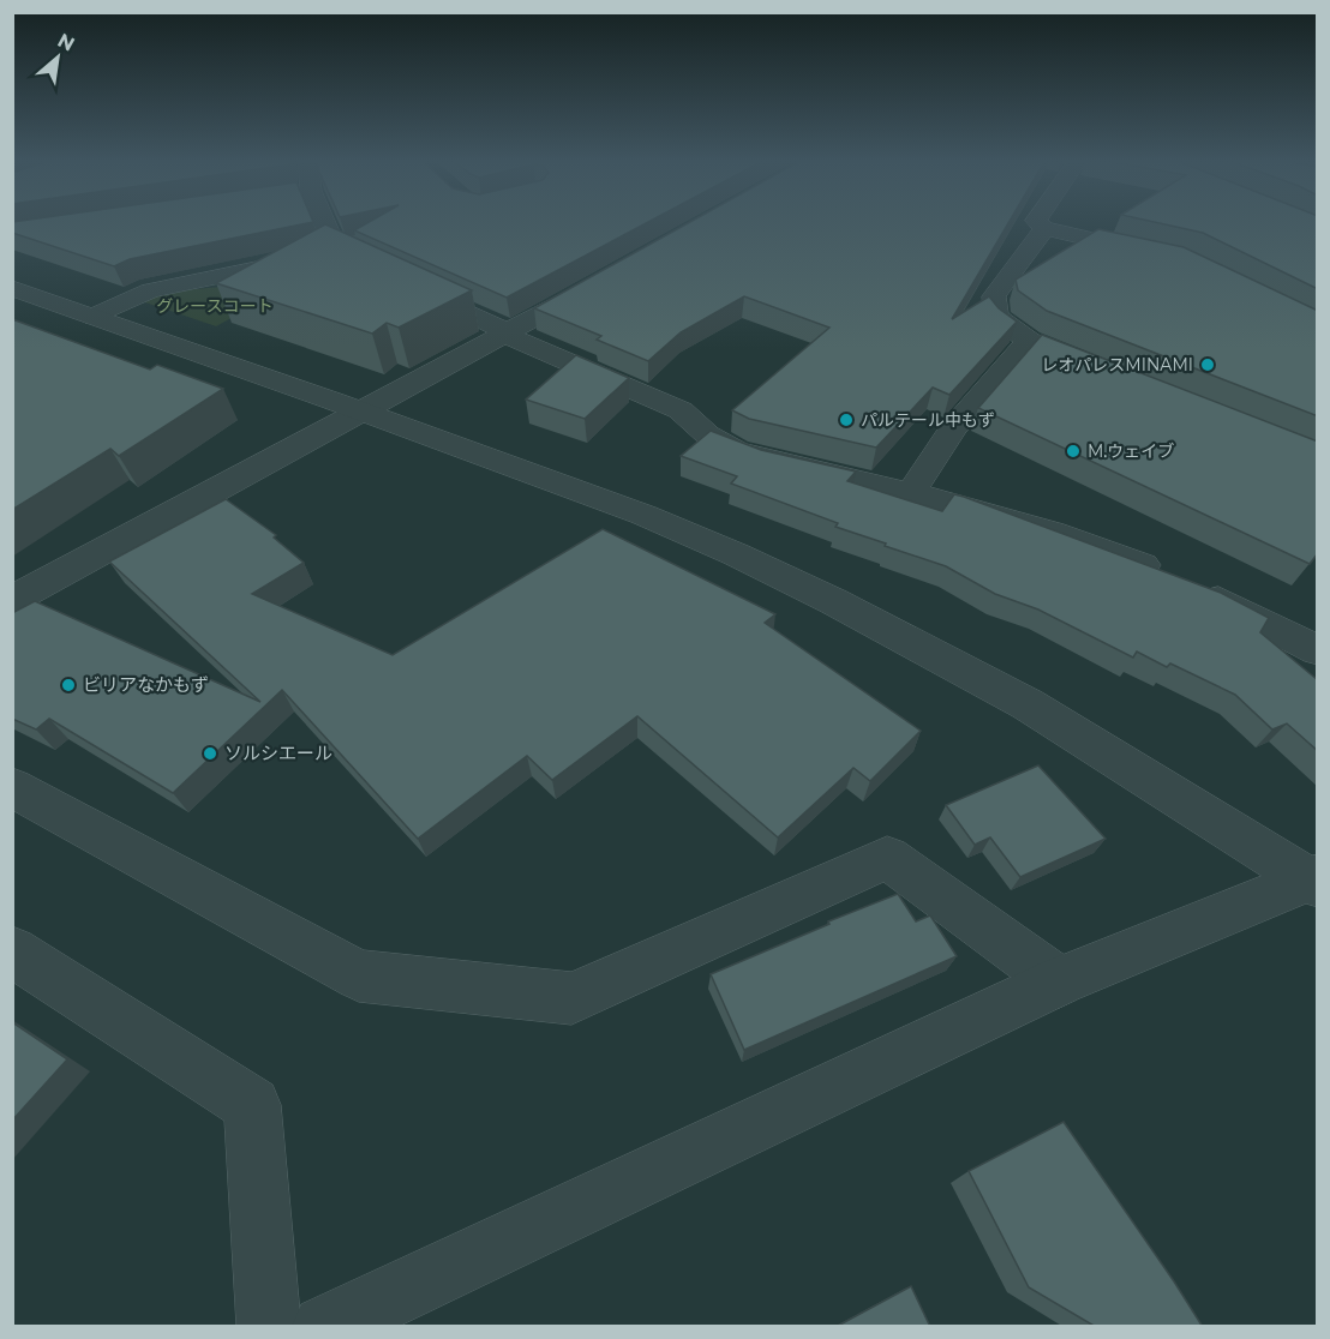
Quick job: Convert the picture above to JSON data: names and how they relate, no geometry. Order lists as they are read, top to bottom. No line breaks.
{"parks":["グレースコート"],"places":["レオパレスMINAMI","パルテール中もず","M.ウェイブ","ビリアなかもず","ソルシエール"],"north":"top right"}
